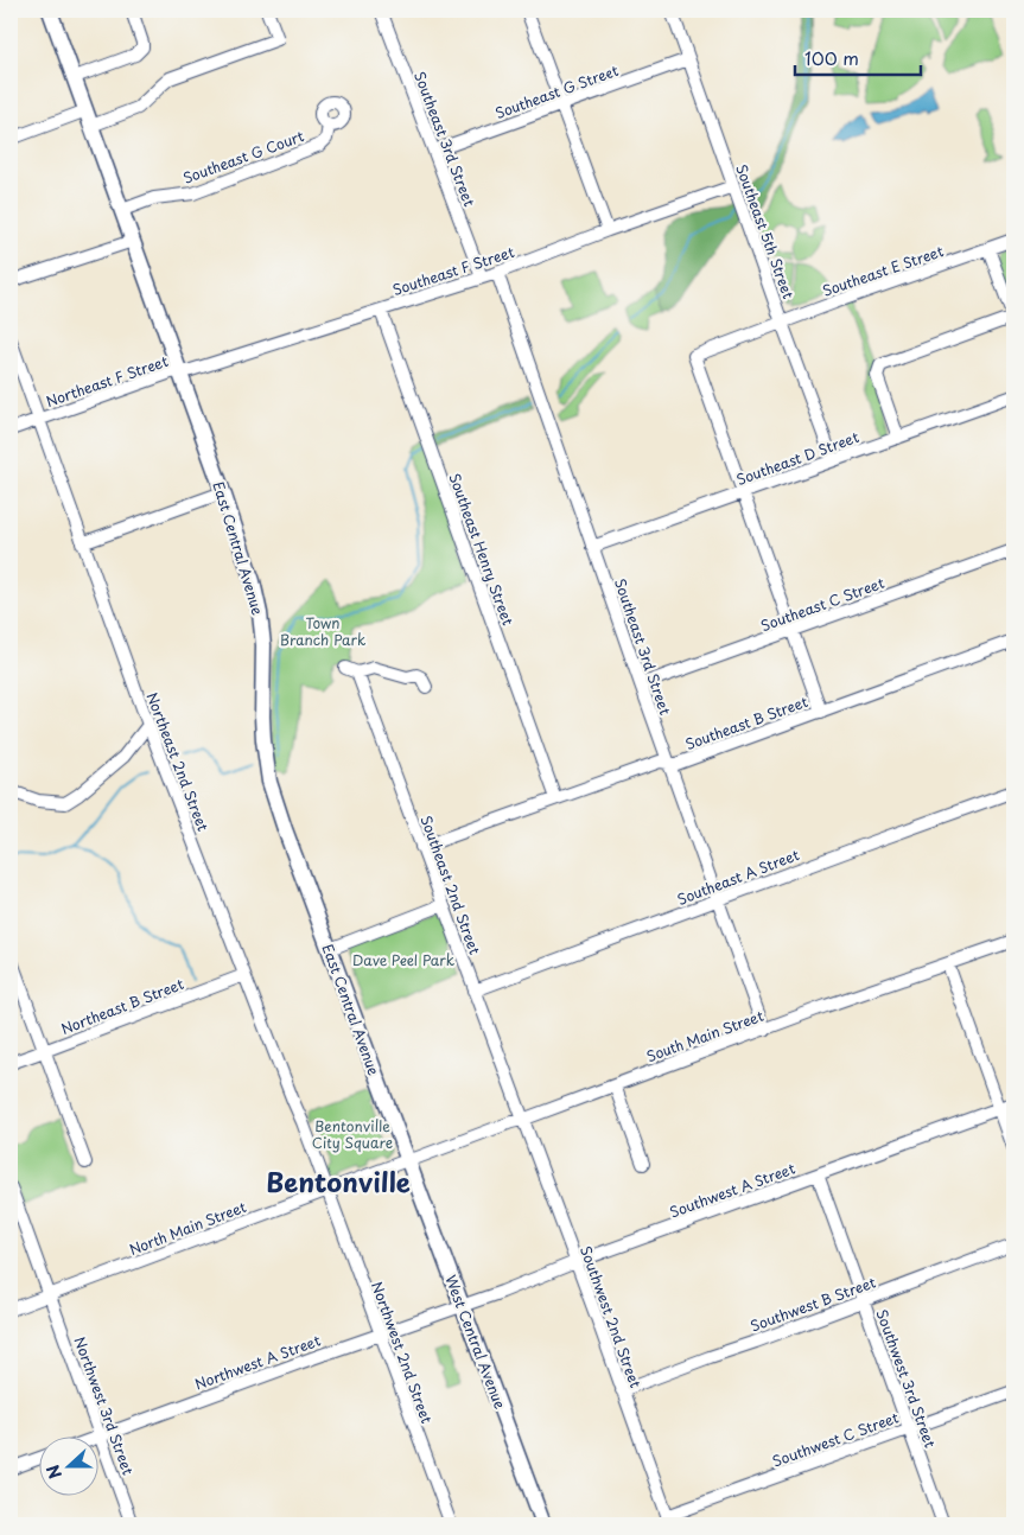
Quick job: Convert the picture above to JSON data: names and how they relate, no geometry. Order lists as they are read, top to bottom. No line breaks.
{"streets":{"main road":["East Central Avenue","West Central Avenue"],"street":["Southeast G Street","Southeast 3rd Street","Southeast G Court","Southeast 5th Street","Southeast F Street","Southeast E Street","Northeast F Street","Southeast D Street","Southeast Henry Street","Southeast C Street","Southeast B Street","Northeast 2nd Street","Southeast A Street","Southeast 2nd Street","Northeast B Street","South Main Street","Southwest A Street","North Main Street","Southwest B Street","Southwest 2nd Street","Northwest 2nd Street","Northwest A Street","Southwest 3rd Street","Northwest 3rd Street","Southwest C Street"]},"crossings":[["Southeast G Street","Southeast 3rd Street"],["Southeast G Street","Southeast 5th Street"],["Southeast 3rd Street","Southeast F Street"],["Southeast 3rd Street","Southeast D Street"],["Southeast 3rd Street","Southeast C Street"],["Southeast 3rd Street","Southeast B Street"],["Southeast 3rd Street","Southeast A Street"],["Southeast 3rd Street","South Main Street"],["Southeast G Court","East Central Avenue"],["Southeast 5th Street","Southeast F Street"],["Southeast 5th Street","Southeast E Street"],["Southeast 5th Street","Southeast D Street"],["Southeast F Street","Northeast F Street"],["Southeast F Street","East Central Avenue"],["Southeast F Street","Southeast Henry Street"],["Southeast E Street","Southeast D Street"],["Northeast F Street","East Central Avenue"],["Northeast F Street","Northeast 2nd Street"],["East Central Avenue","South Main Street"],["East Central Avenue","North Main Street"],["East Central Avenue","West Central Avenue"],["Southeast Henry Street","Southeast B Street"],["Southeast B Street","Southeast 2nd Street"],["Northeast 2nd Street","Northeast B Street"],["Northeast 2nd Street","North Main Street"],["Northeast 2nd Street","Northwest 2nd Street"],["Southeast A Street","Southeast 2nd Street"],["Southeast 2nd Street","South Main Street"],["Southeast 2nd Street","Southwest 2nd Street"],["South Main Street","North Main Street"],["South Main Street","Southwest 2nd Street"],["South Main Street","West Central Avenue"],["Southwest A Street","Southwest 2nd Street"],["Southwest A Street","West Central Avenue"],["Southwest A Street","Northwest A Street"],["Southwest A Street","Southwest 3rd Street"],["North Main Street","West Central Avenue"],["North Main Street","Northwest 2nd Street"],["North Main Street","Northwest 3rd Street"],["Southwest B Street","Southwest 2nd Street"],["Southwest B Street","Southwest 3rd Street"],["Southwest 2nd Street","Southwest C Street"],["West Central Avenue","Northwest A Street"],["Northwest 2nd Street","Northwest A Street"],["Northwest A Street","Northwest 3rd Street"],["Southwest 3rd Street","Southwest C Street"]],"districts":["Bentonville"],"parks":["Town Branch Park","Dave Peel Park","Bentonville City Square"],"scale_bar":"100 m","north":"left"}
